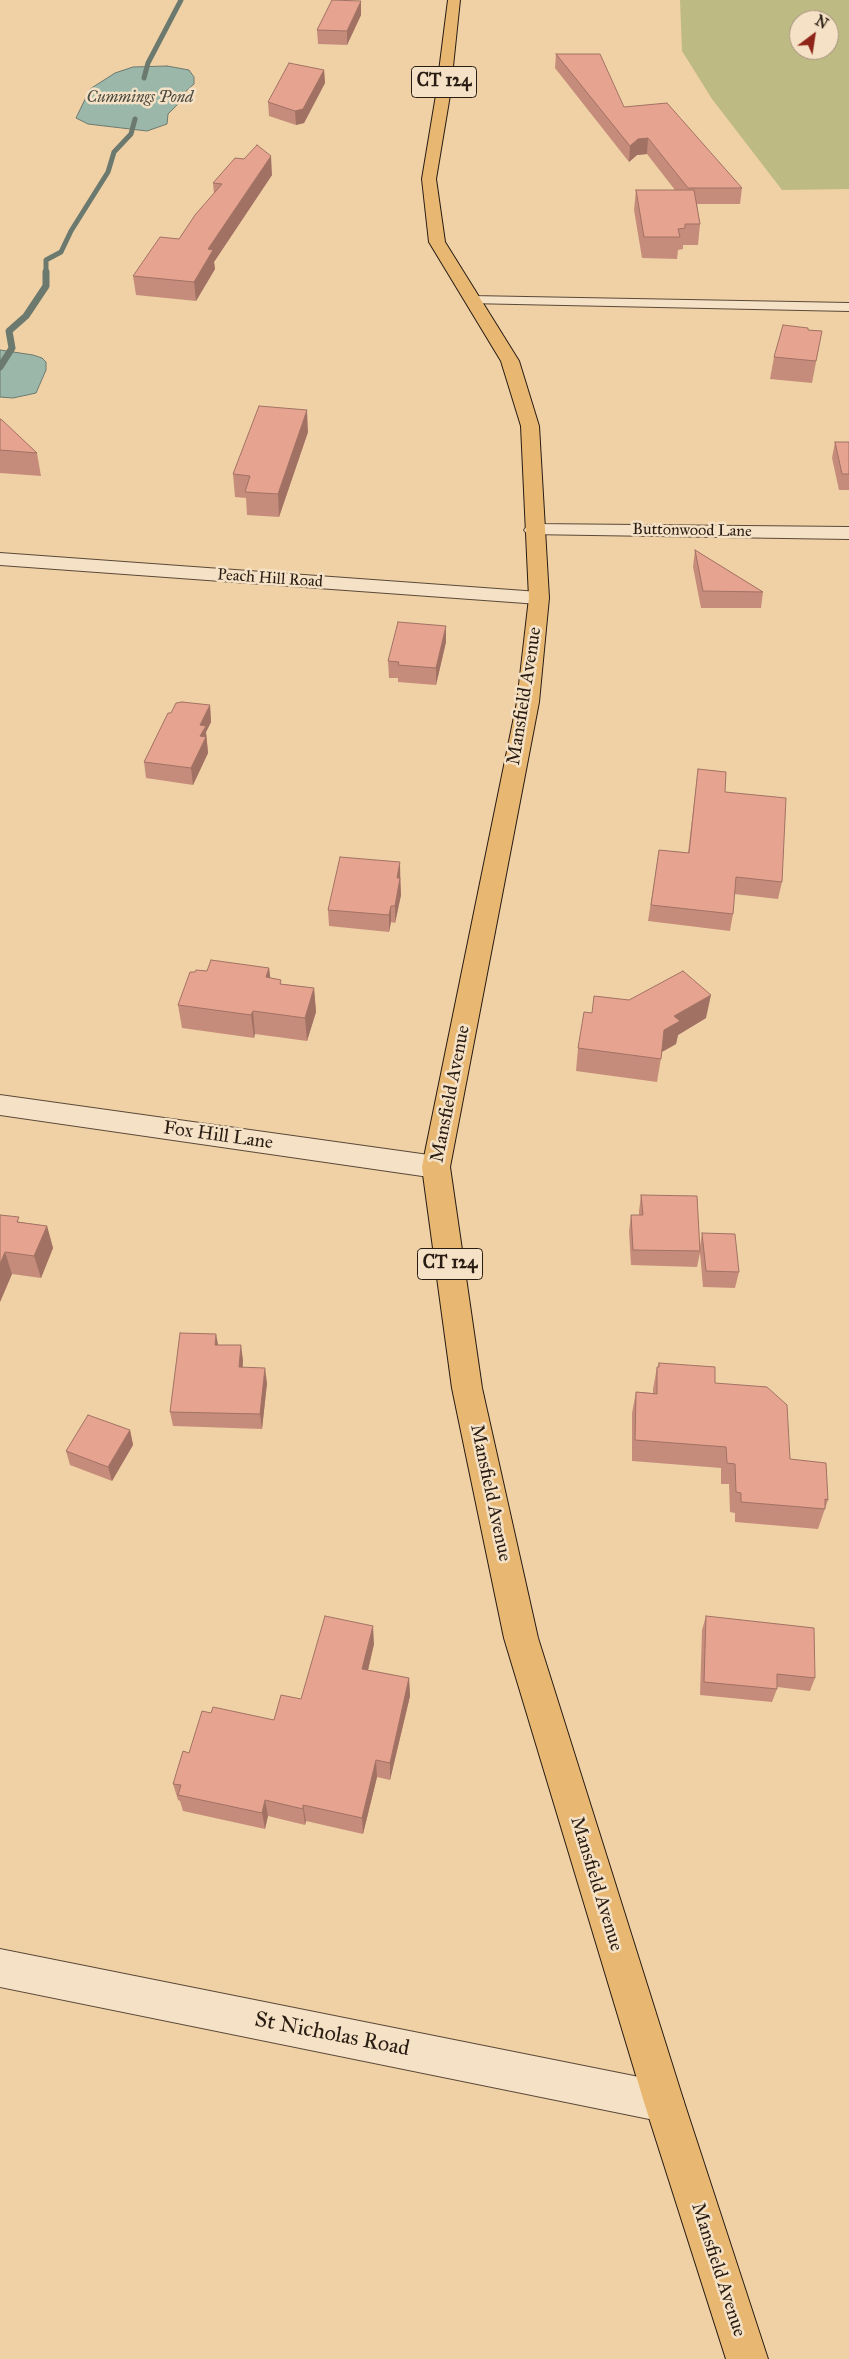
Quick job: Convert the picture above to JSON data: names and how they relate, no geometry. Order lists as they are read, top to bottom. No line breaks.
{"streets":{"main road":["CT 124","Mansfield Avenue"],"street":["Buttonwood Lane","Peach Hill Road","Fox Hill Lane","St Nicholas Road"]},"crossings":[["Buttonwood Lane","Mansfield Avenue"],["Peach Hill Road","Mansfield Avenue"],["Mansfield Avenue","Fox Hill Lane"],["Mansfield Avenue","St Nicholas Road"]],"water":["Cummings Pond"],"north":"top right"}
